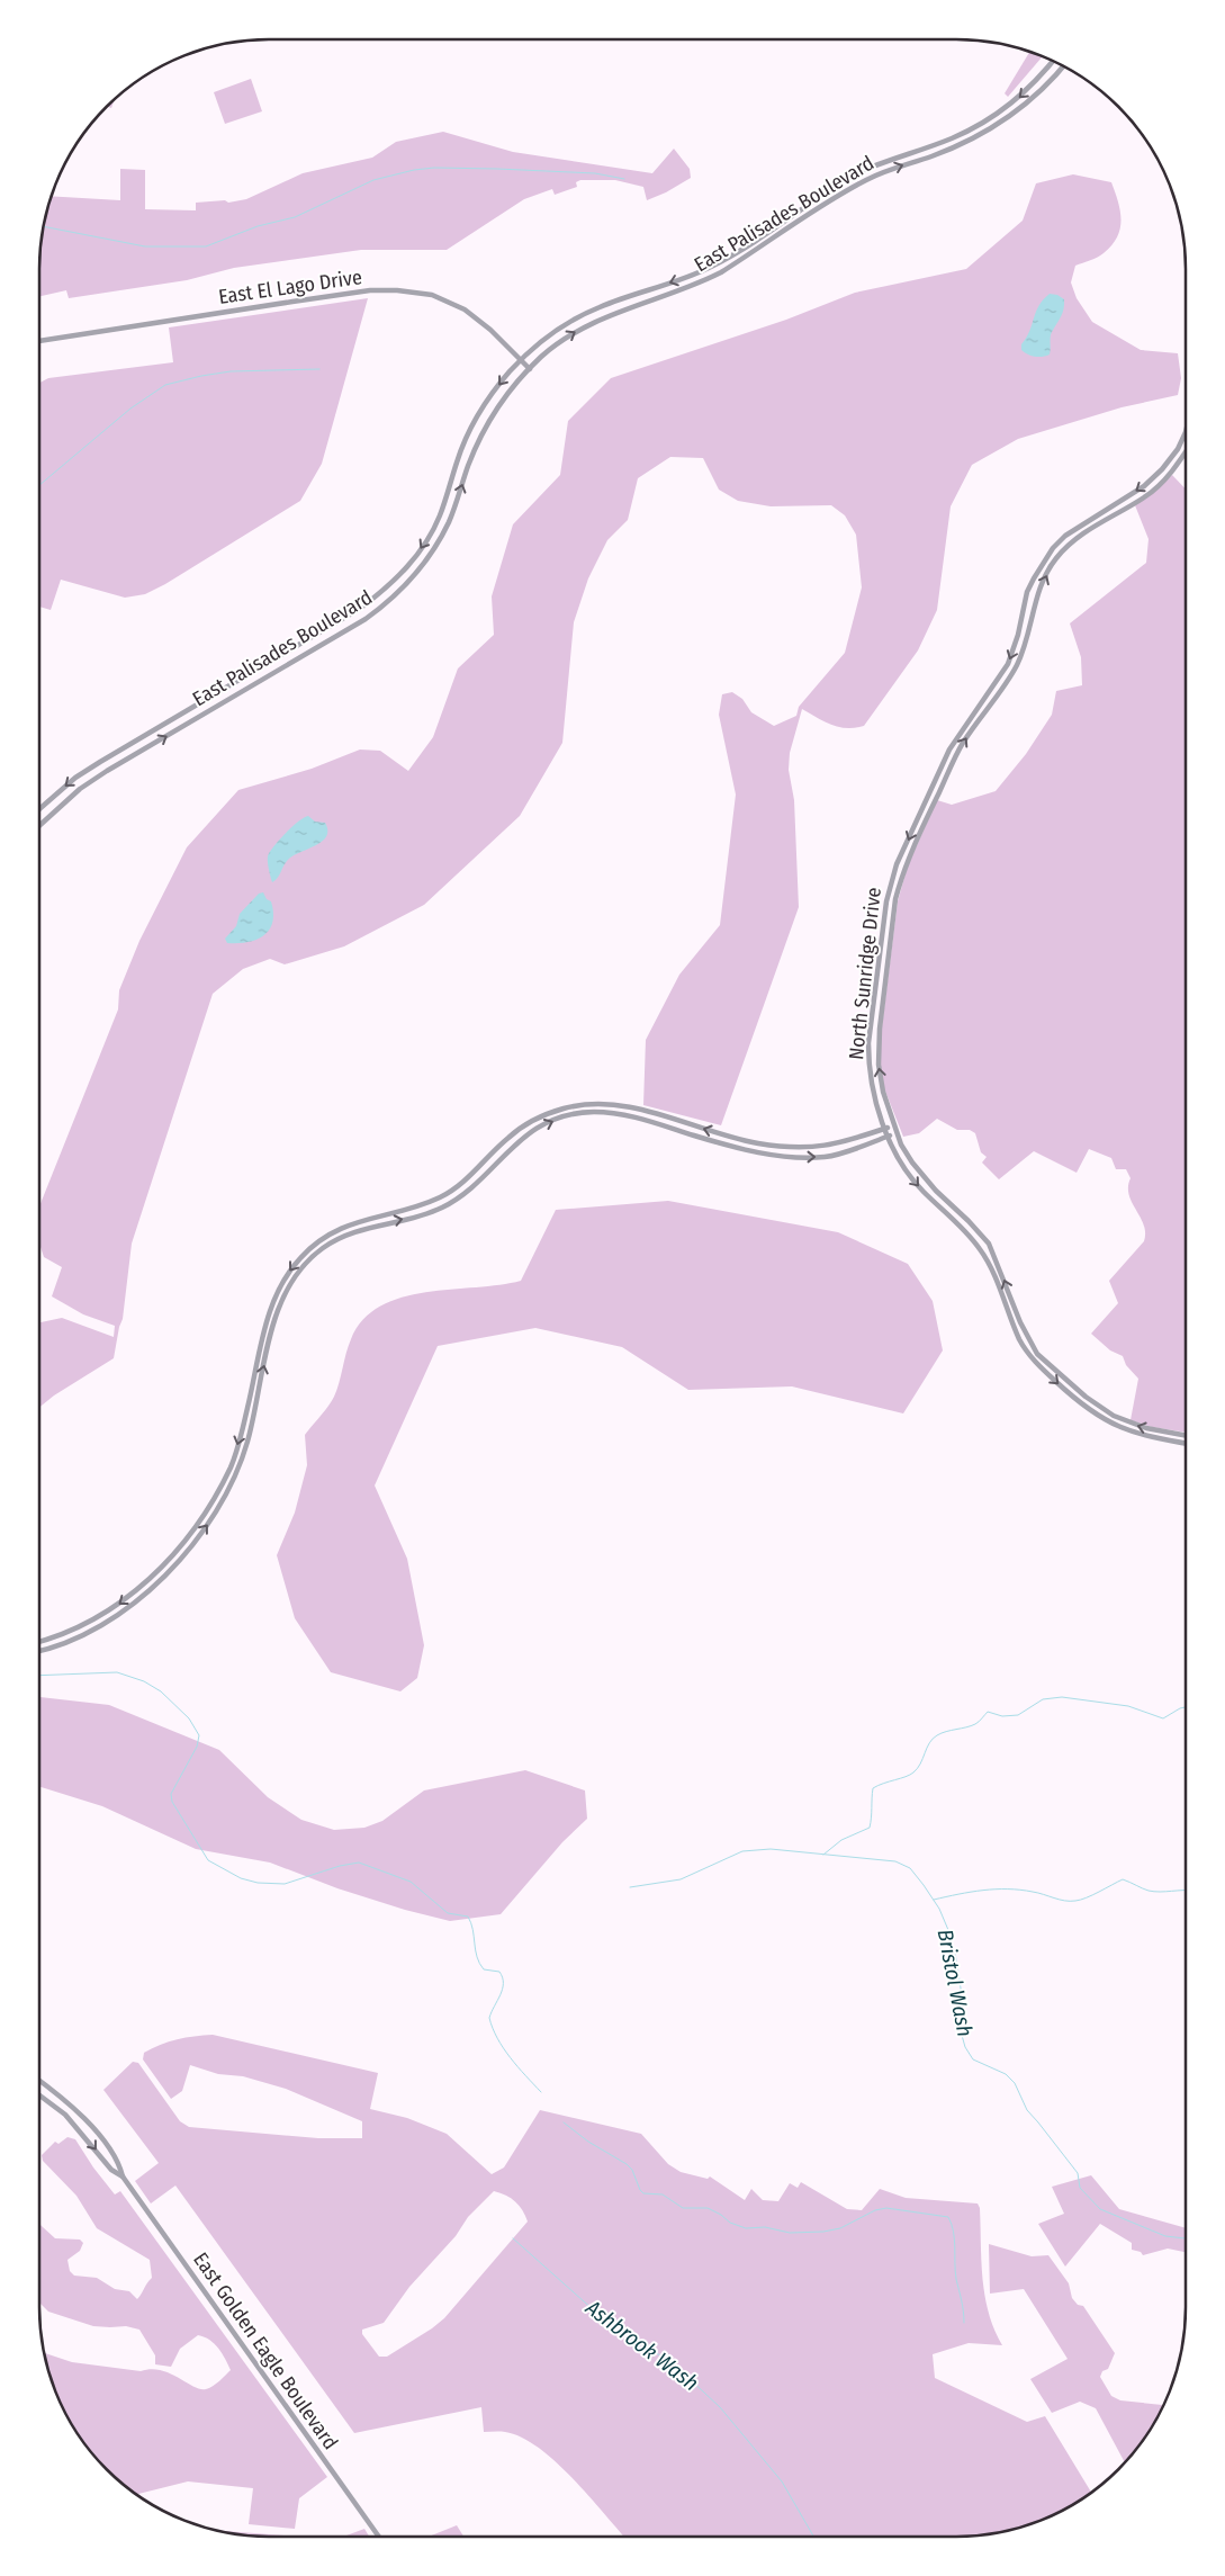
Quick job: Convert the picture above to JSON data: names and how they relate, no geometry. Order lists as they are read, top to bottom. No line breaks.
{"streets":{"street":["East Palisades Boulevard","East El Lago Drive","North Sunridge Drive","East Golden Eagle Boulevard"]},"crossings":[["East Palisades Boulevard","East El Lago Drive"]],"water":["Bristol Wash","Ashbrook Wash"]}
